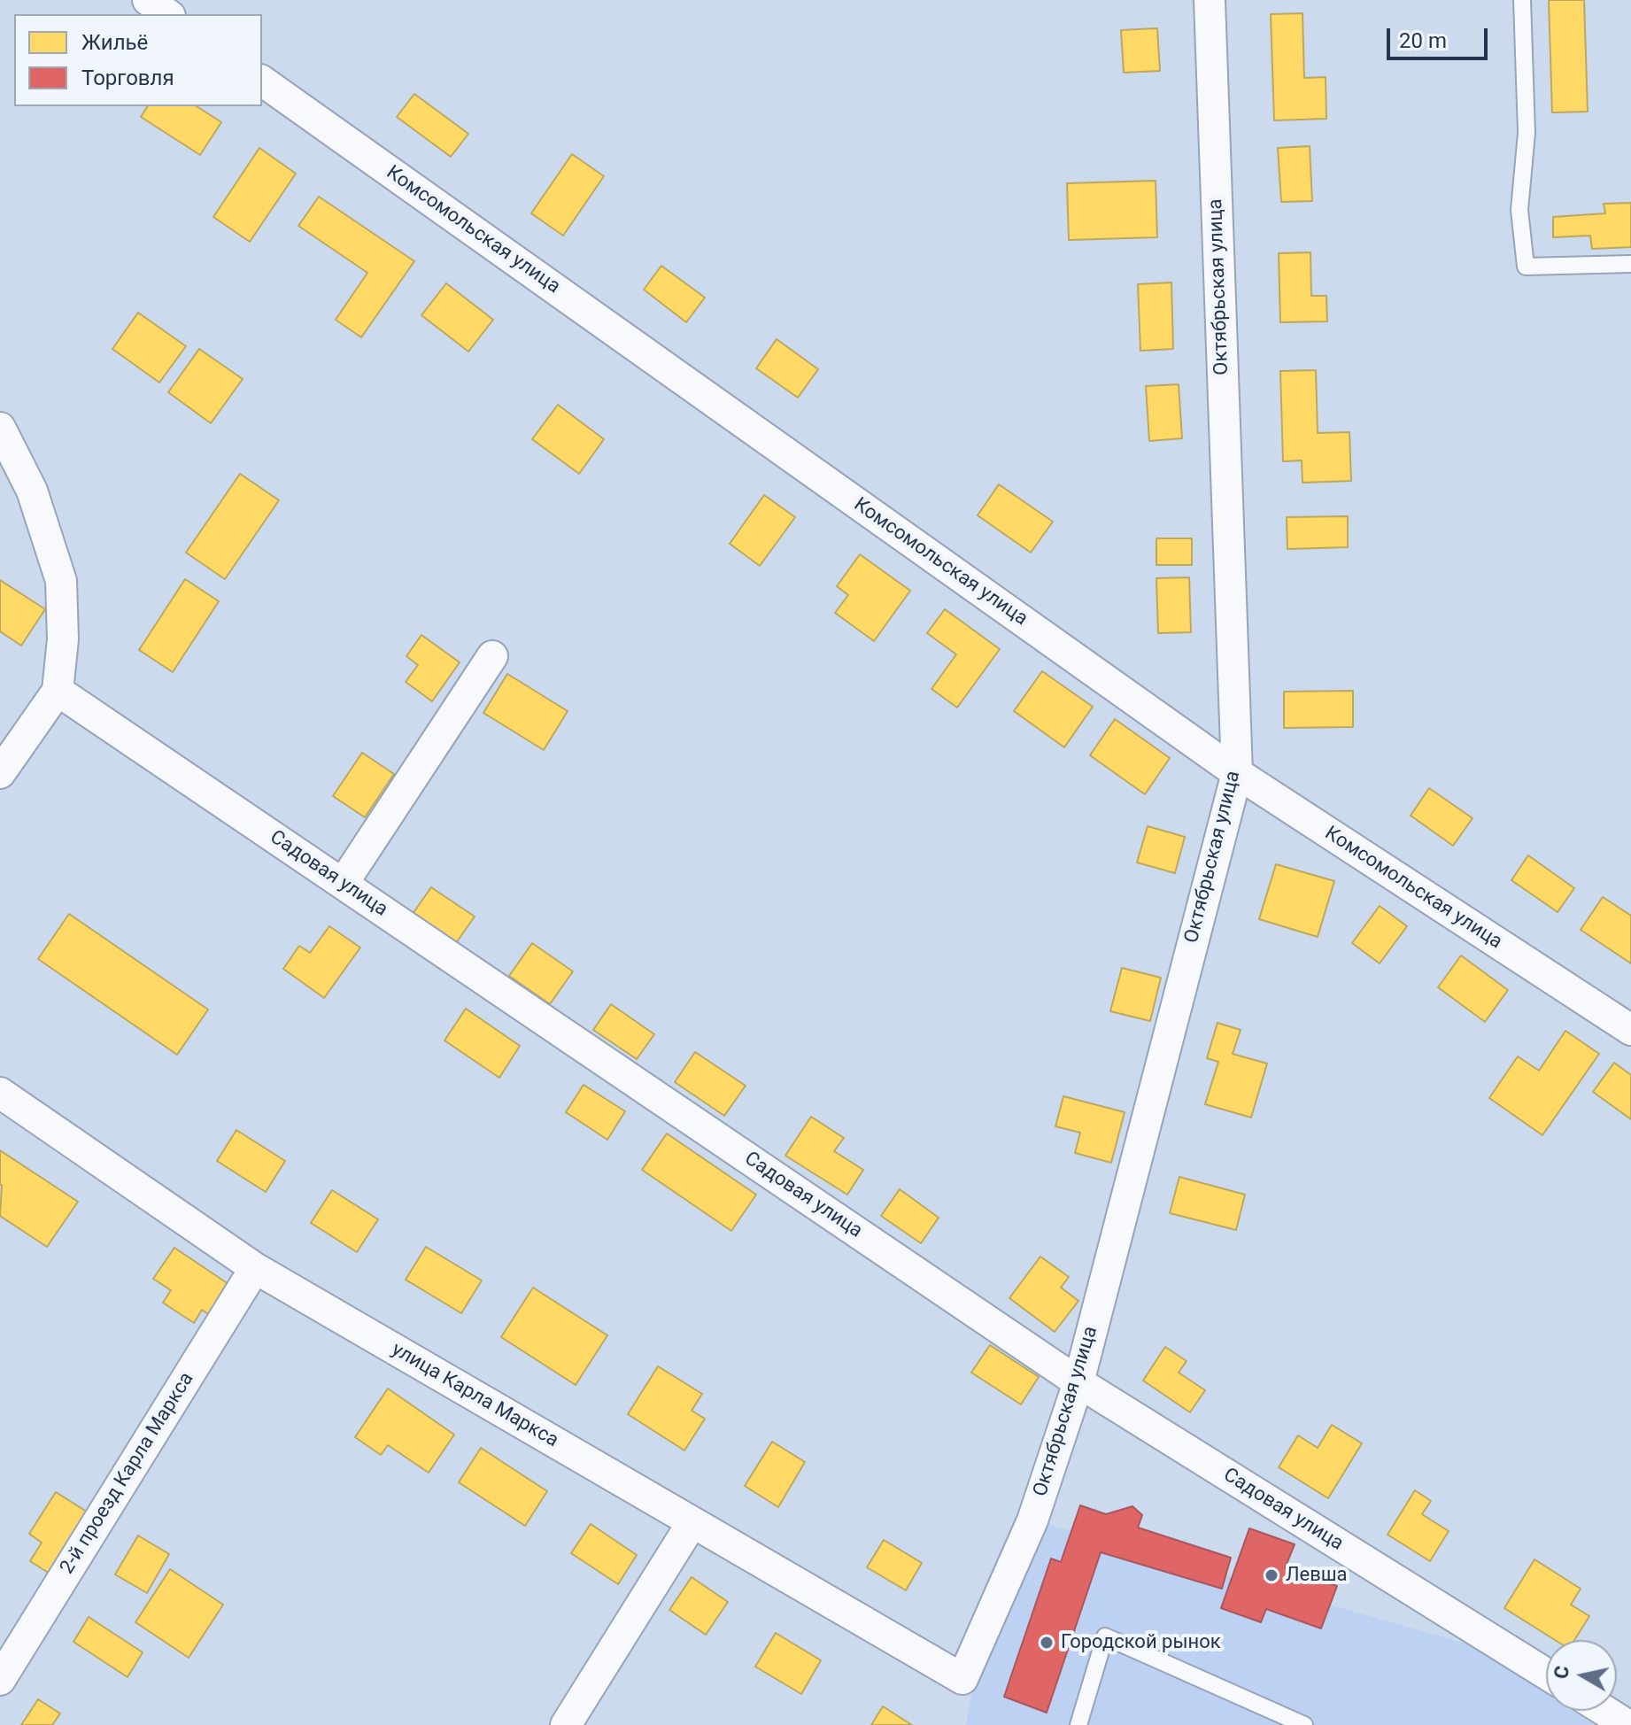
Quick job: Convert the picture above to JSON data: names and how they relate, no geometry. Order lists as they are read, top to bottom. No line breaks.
{"streets":{"street":["Комсомольская улица","Октябрьская улица","Садовая улица","улица Карла Маркса","2-й проезд Карла Маркса"]},"crossings":[["Комсомольская улица","Октябрьская улица"],["Октябрьская улица","Садовая улица"],["Октябрьская улица","улица Карла Маркса"],["улица Карла Маркса","2-й проезд Карла Маркса"]],"places":["Левша","Городской рынок"],"legend":["Жильё","Торговля"],"scale_bar":"20 m","north":"left"}
